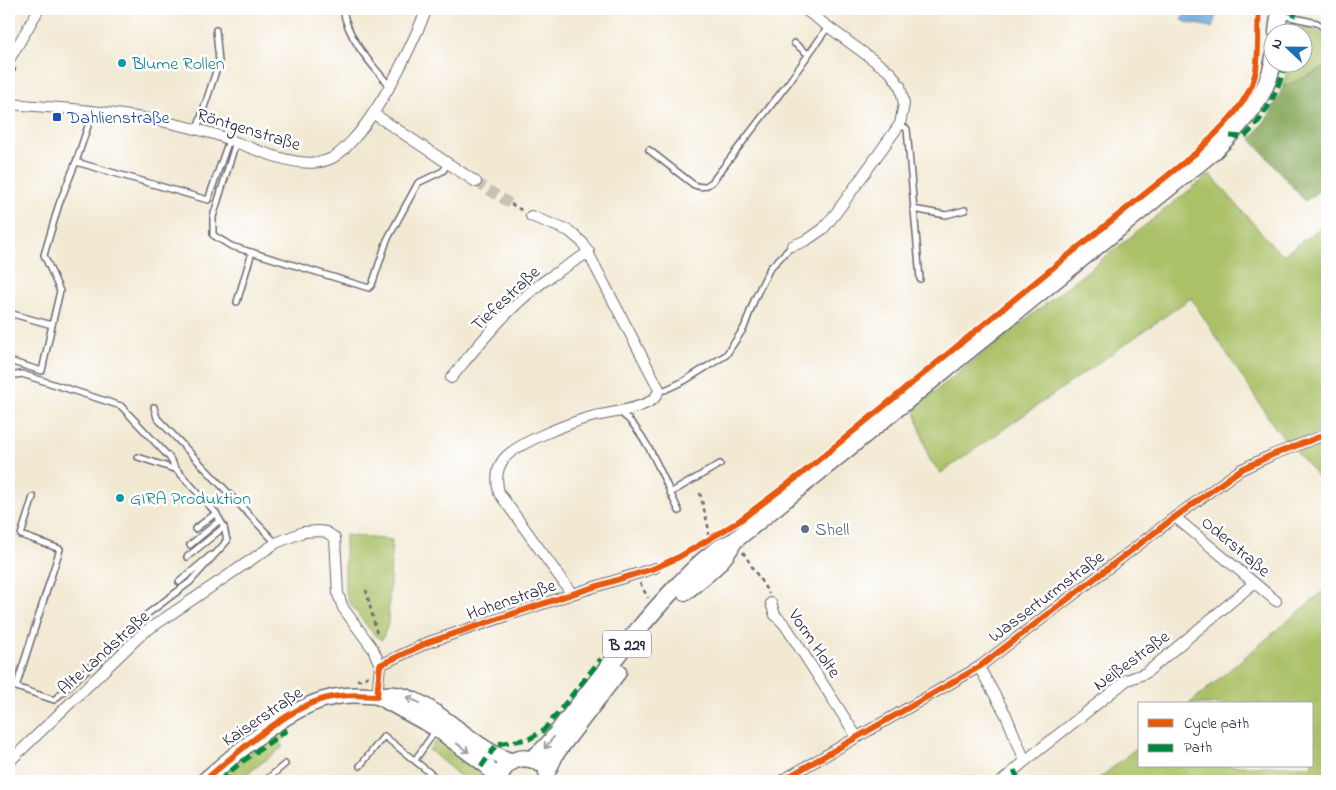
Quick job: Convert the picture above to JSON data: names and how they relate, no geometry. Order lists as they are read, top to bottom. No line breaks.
{"streets":{"main road":["B 229","Kaiserstraße"],"street":["Röntgenstraße","Tiefestraße","Oderstraße","Wasserturmstraße","Hohenstraße","Vorm Holte","Alte Landstraße","Neißestraße"]},"crossings":[["Oderstraße","Wasserturmstraße"],["Oderstraße","Neißestraße"],["Wasserturmstraße","Vorm Holte"],["Hohenstraße","Alte Landstraße"],["Vorm Holte","B 229"]],"places":{"other":["Blume Rollen","GIRA Produktion","Shell"],"transit":["Dahlienstraße"]},"legend":["Cycle path","Path"],"north":"left"}
